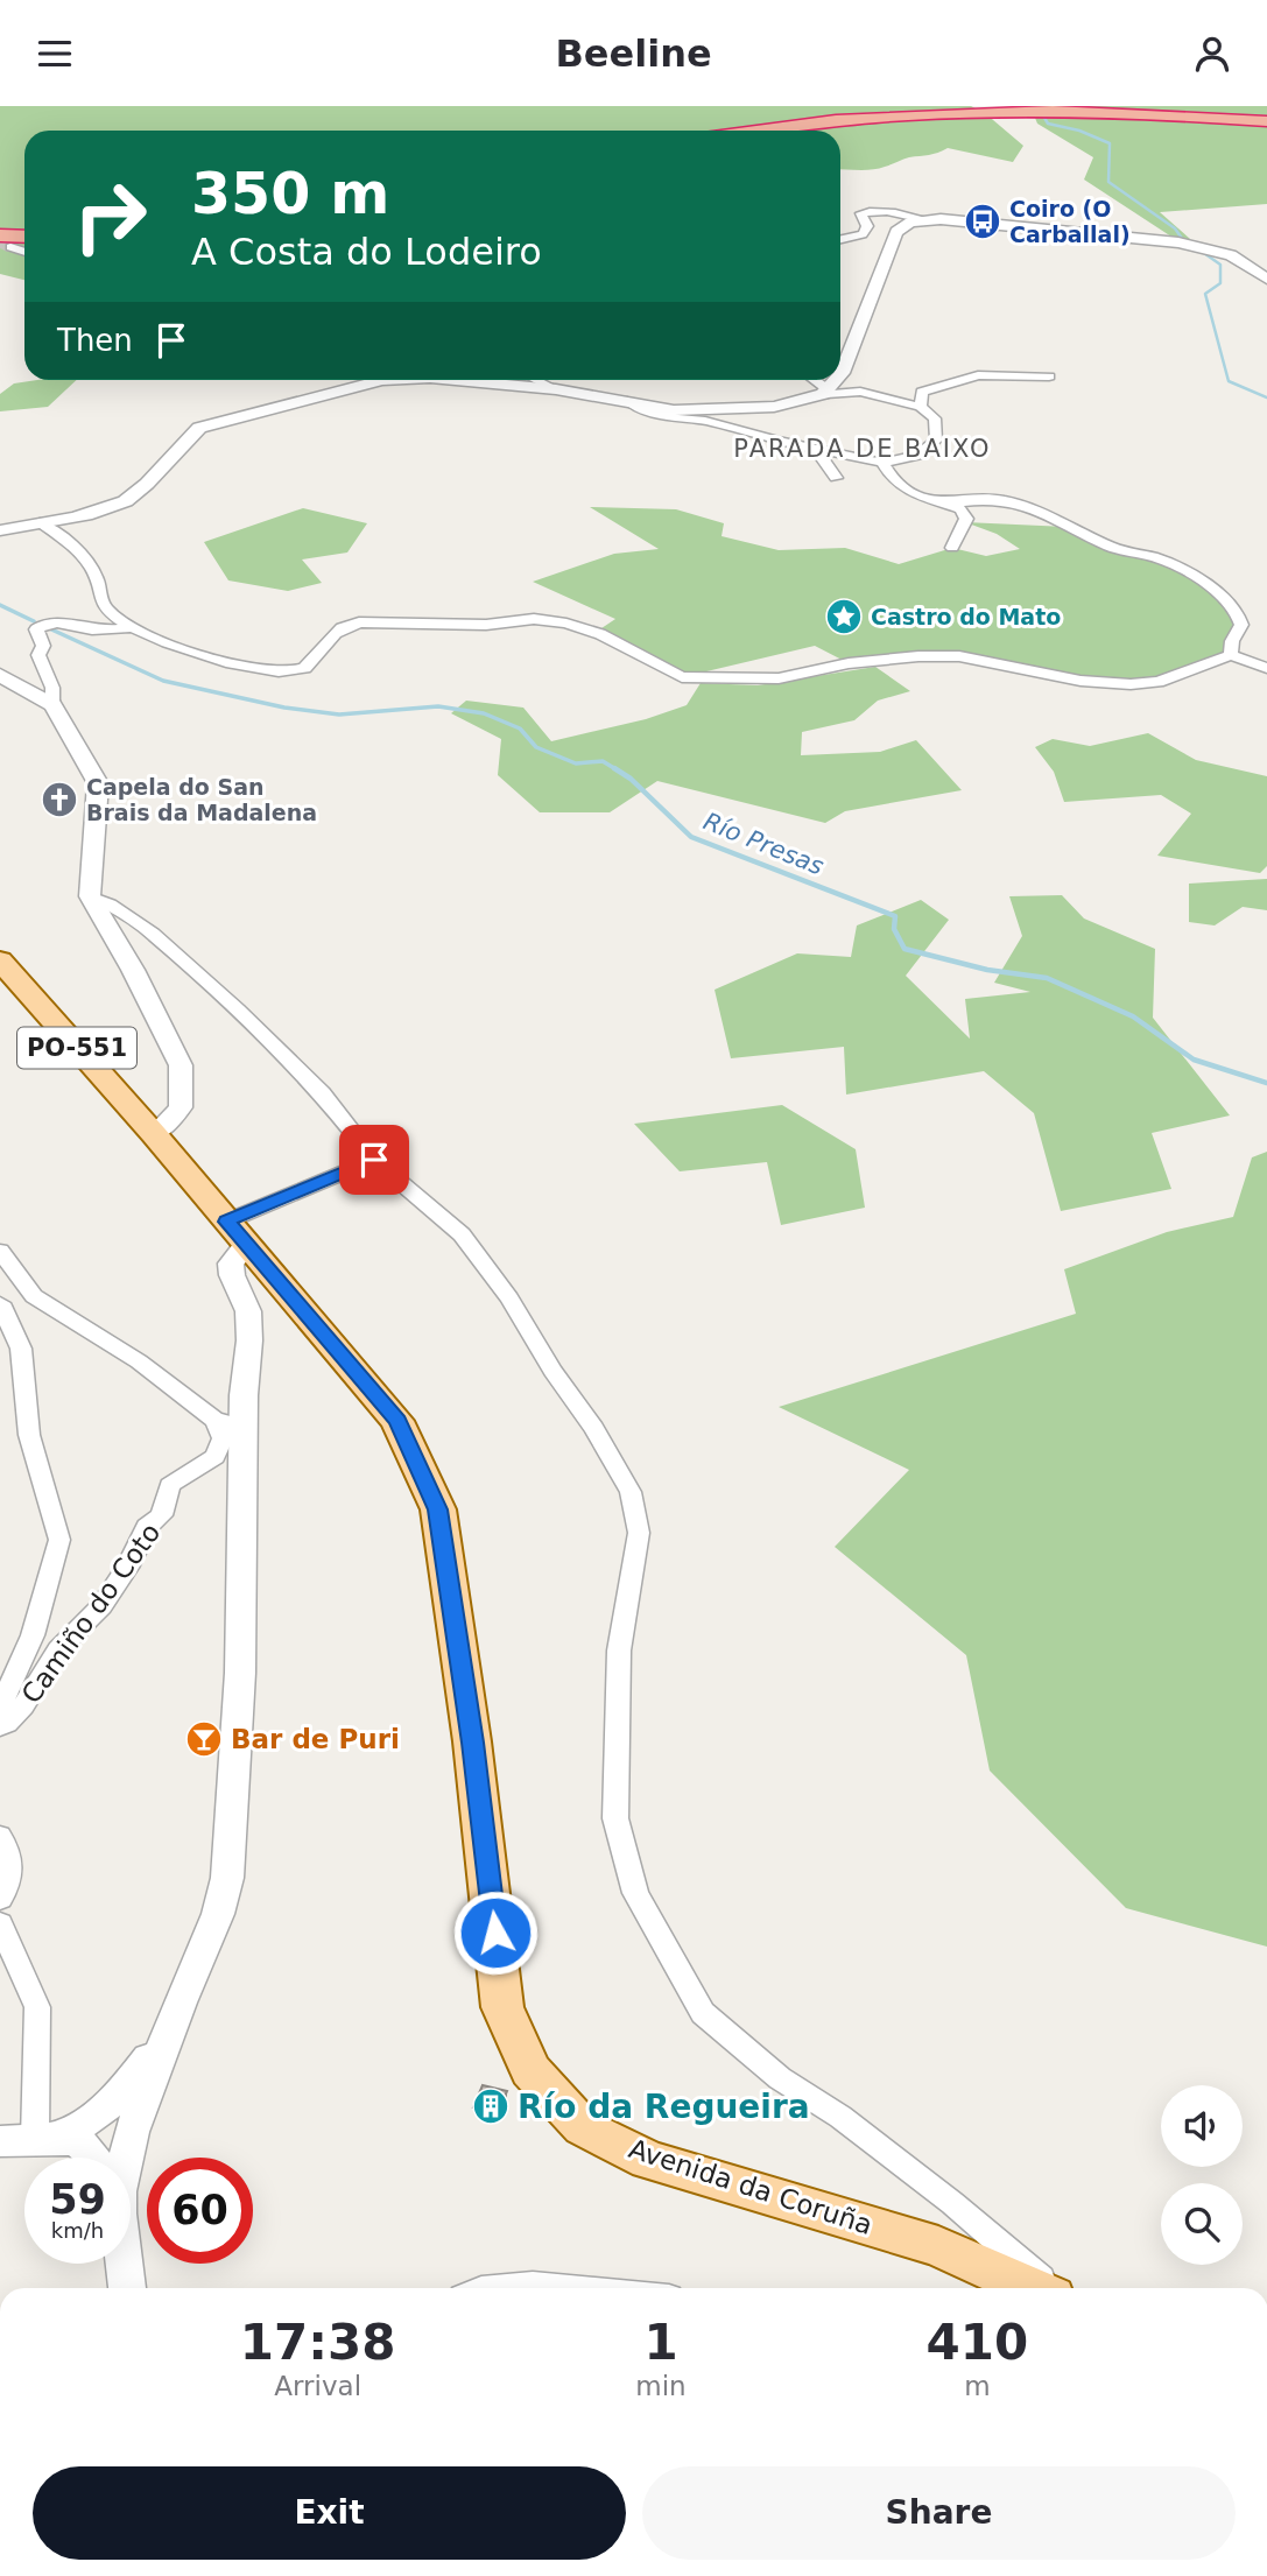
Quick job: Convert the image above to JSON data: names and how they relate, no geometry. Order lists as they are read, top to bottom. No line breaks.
{"streets":{"main road":["PO-551","Avenida da Coruña"],"street":["Camiño do Coto"]},"crossings":[["PO-551","Avenida da Coruña"]],"districts":["PARADA DE BAIXO"],"water":["Río Presas"],"places":{"bus stop":["Coiro (O Carballal)"],"place":["Castro do Mato"],"church":["Capela do San Brais da Madalena"],"bar":["Bar de Puri"],"building":["Río da Regueira"]},"page":{"header":"Beeline","turn":["350 m","A Costa do Lodeiro"],"then":"Then","speed":"59 km/h","limit":"60","eta":["17:38","Arrival","1","min","410","m"],"buttons":["Exit","Share"]}}
